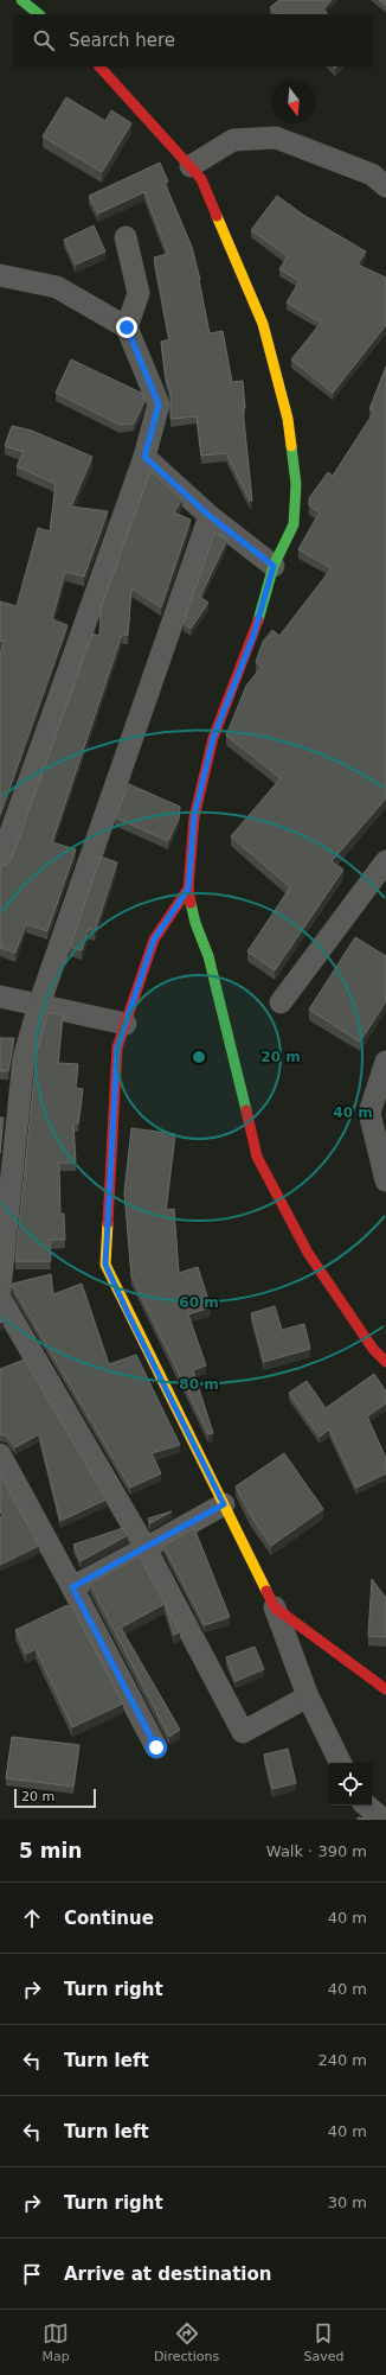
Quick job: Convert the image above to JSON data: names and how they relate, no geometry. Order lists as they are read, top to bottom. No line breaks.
{"scale_bar":"20 m","north":"bottom","page":{"search":"Search here","scale":"20 m","heading":["5 min","Walk · 390 m"],"list":[["Continue","40 m"],["Turn right","40 m"],["Turn left","240 m"],["Turn left","40 m"],["Turn right","30 m"],"Arrive at destination"],"nav":["Map","Directions","Saved"]},"rings":["20 m","40 m","60 m","80 m"]}
